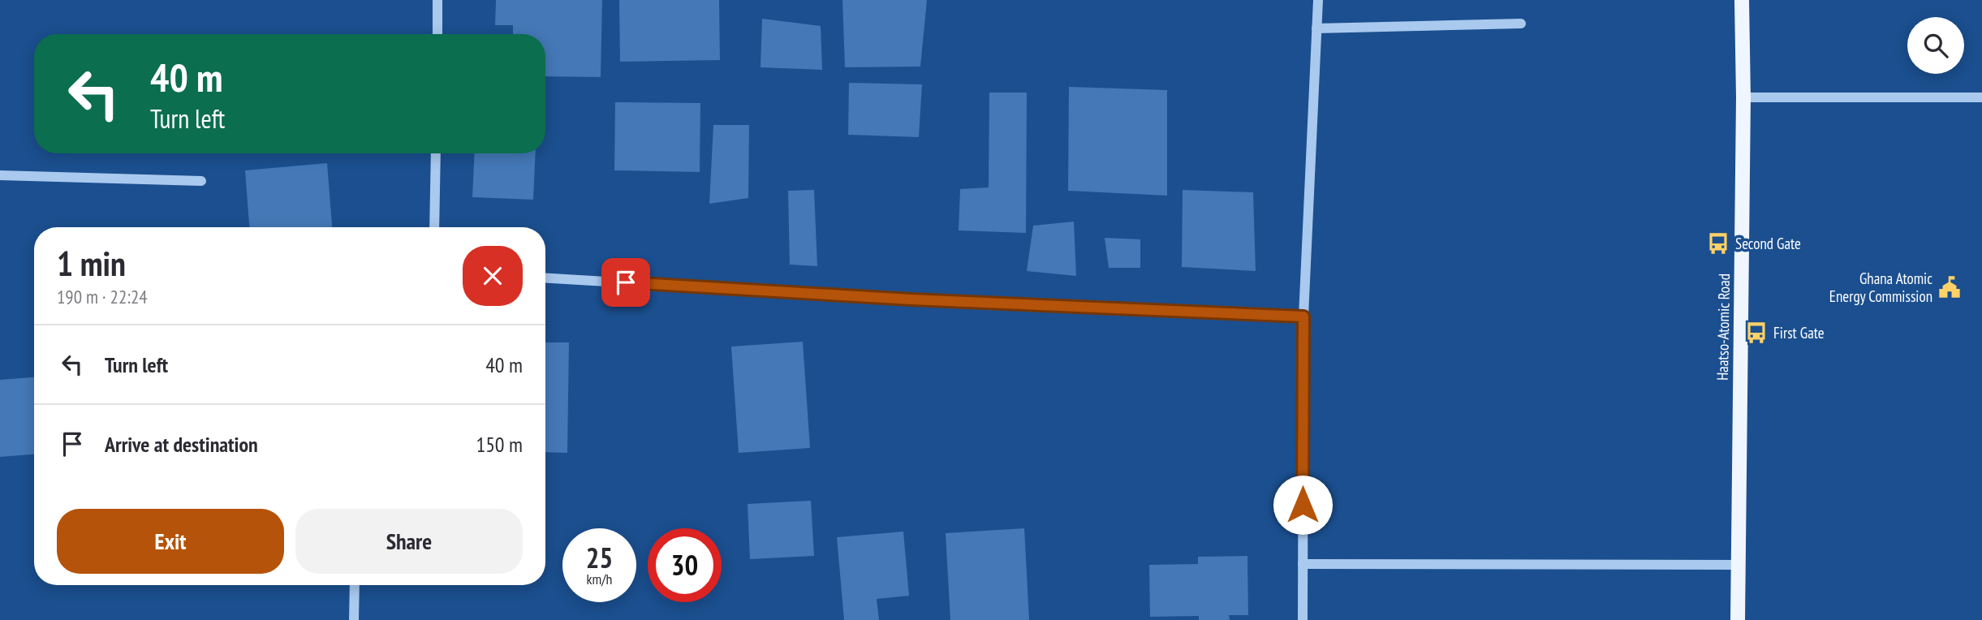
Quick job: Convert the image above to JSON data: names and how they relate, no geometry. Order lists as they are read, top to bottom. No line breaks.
{"streets":{"main road":["Haatso-Atomic Road"]},"places":{"bus stop":["Second Gate","First Gate"],"public building":["Ghana Atomic Energy Commission"]},"page":{"turn":["40 m","Turn left"],"heading":["1 min","190 m · 22:24"],"list":[{"name":"Turn left","value":"40 m"},{"name":"Arrive at destination","value":"150 m"}],"buttons":["Exit","Share"],"speed":"25 km/h","limit":"30"}}
